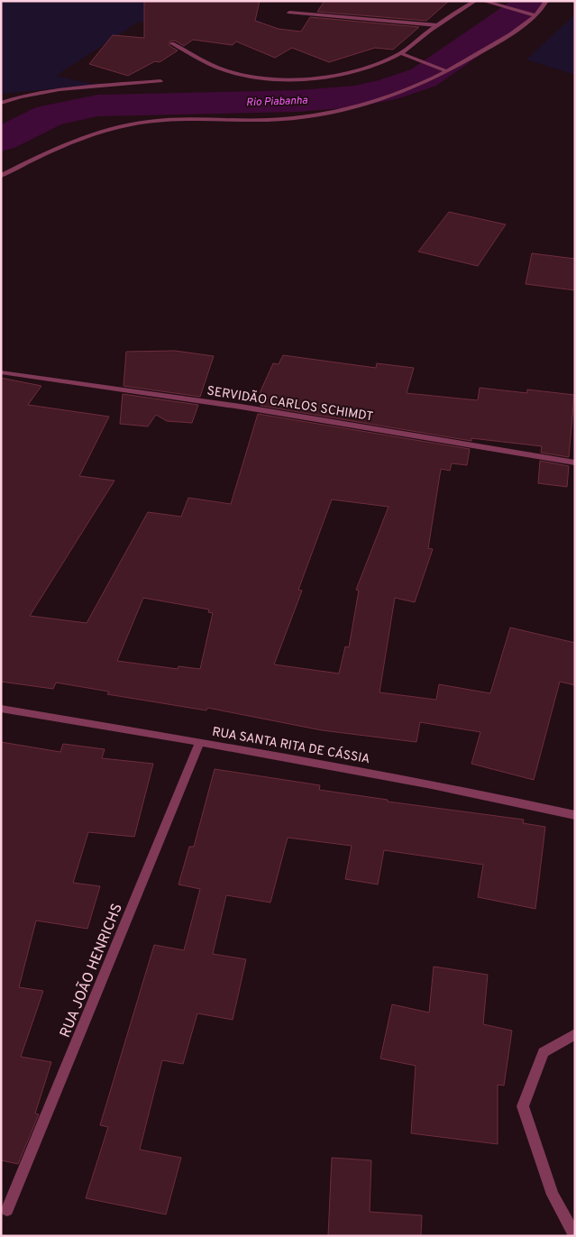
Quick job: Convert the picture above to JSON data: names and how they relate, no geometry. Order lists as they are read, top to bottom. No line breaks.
{"streets":{"street":["SERVIDÃO CARLOS SCHIMDT","RUA SANTA RITA DE CÁSSIA","RUA JOÃO HENRICHS"]},"crossings":[["RUA SANTA RITA DE CÁSSIA","RUA JOÃO HENRICHS"]],"water":["Rio Piabanha"]}
